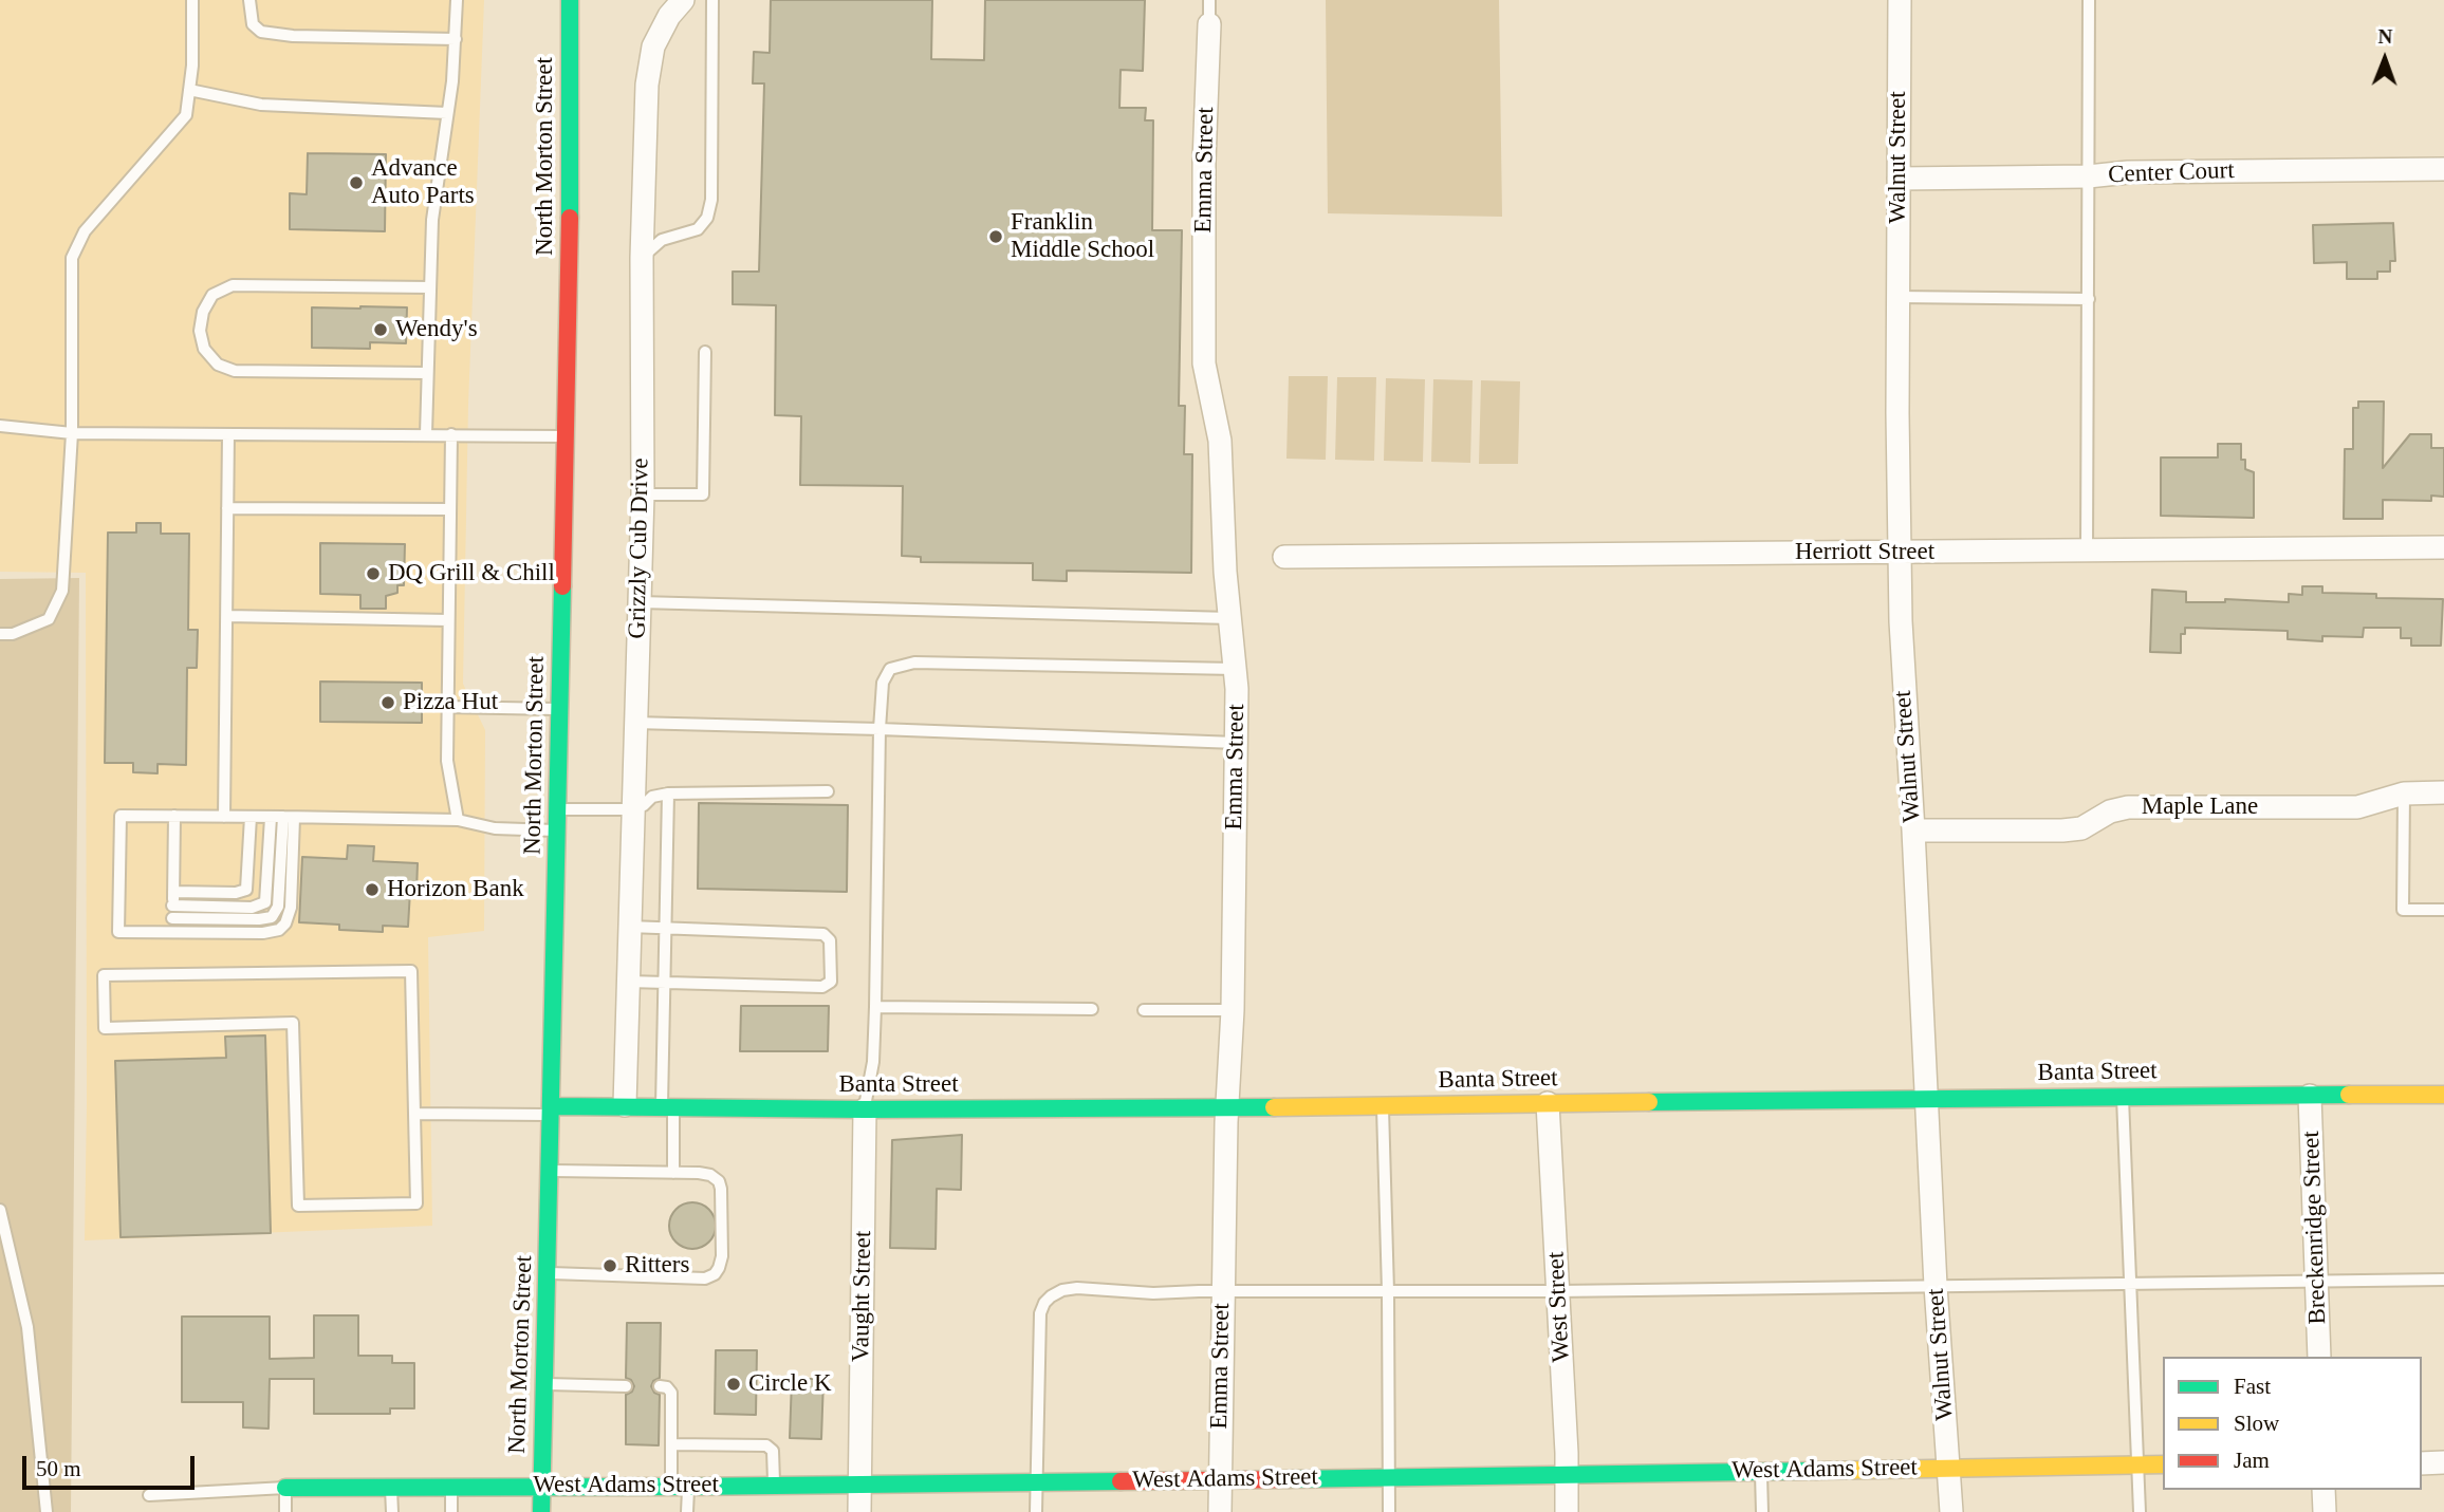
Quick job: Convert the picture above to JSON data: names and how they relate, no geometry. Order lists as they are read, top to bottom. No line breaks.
{"streets":{"street":["North Morton Street","Walnut Street","Emma Street","Center Court","Grizzly Cub Drive","Herriott Street","Maple Lane","Banta Street","Breckenridge Street","Vaught Street","West Street","West Adams Street"]},"crossings":[["North Morton Street","Banta Street"],["North Morton Street","West Adams Street"],["Walnut Street","Center Court"],["Walnut Street","Herriott Street"],["Walnut Street","Maple Lane"],["Walnut Street","Banta Street"],["Walnut Street","West Adams Street"],["Emma Street","Banta Street"],["Emma Street","West Adams Street"],["Grizzly Cub Drive","Banta Street"],["Banta Street","Breckenridge Street"],["Banta Street","Vaught Street"],["Banta Street","West Street"],["Vaught Street","West Adams Street"],["West Street","West Adams Street"]],"places":["Advance Auto Parts","Franklin Middle School","Wendy's","DQ Grill & Chill","Pizza Hut","Horizon Bank","Ritters","Circle K"],"legend":["Fast","Slow","Jam"],"scale_bar":"50 m","north":"top"}
